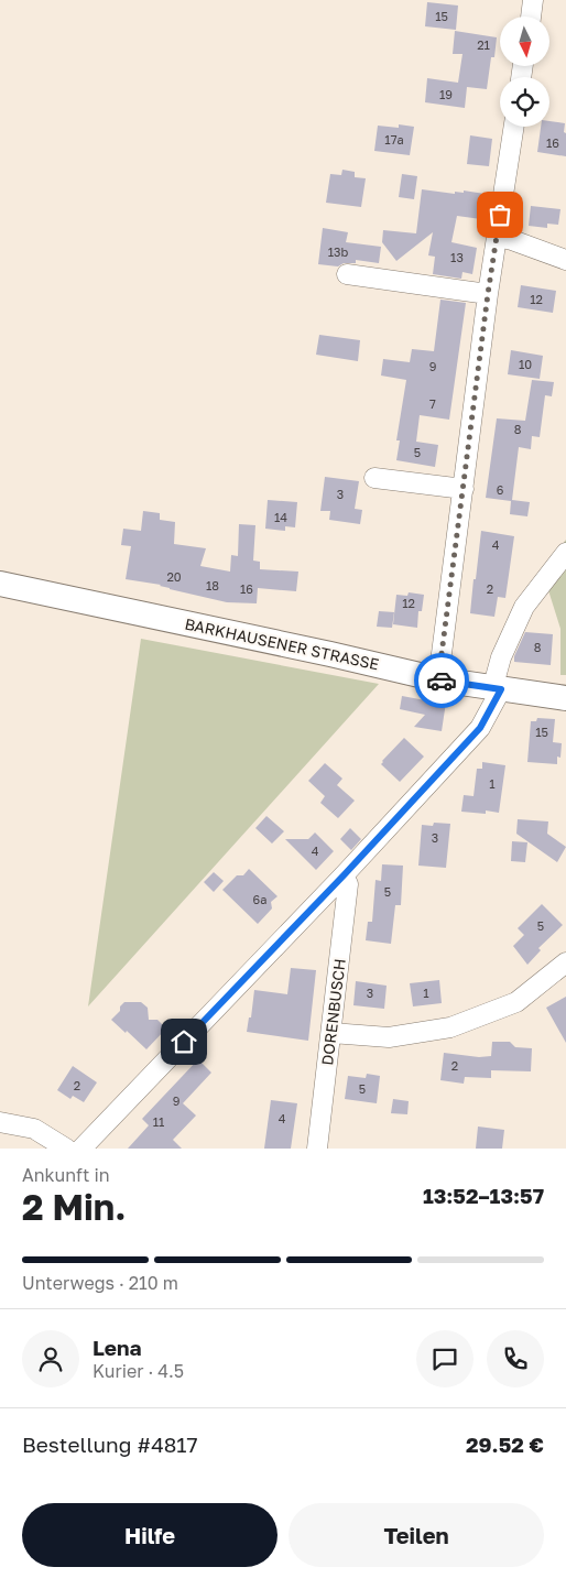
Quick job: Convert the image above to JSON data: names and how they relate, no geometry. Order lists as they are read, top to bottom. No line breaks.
{"streets":{"main road":["BARKHAUSENER STRASSE"],"street":["DORENBUSCH"]},"house_numbers":["15","21","19","17a","16","13b","13","12","10","9","7","8","5","6","3","14","4","20","18","16","2","12","8","15","1","3","4","5","6a","5","3","1","2","2","5","9","4","11"],"north":"bottom","page":{"heading":["2 Min.","Ankunft in","13:52–13:57"],"panel":["Lena","Kurier · 4.5","Bestellung #4817","29.52 €"],"bar":"Unterwegs · 210 m","buttons":["Hilfe","Teilen"]}}
